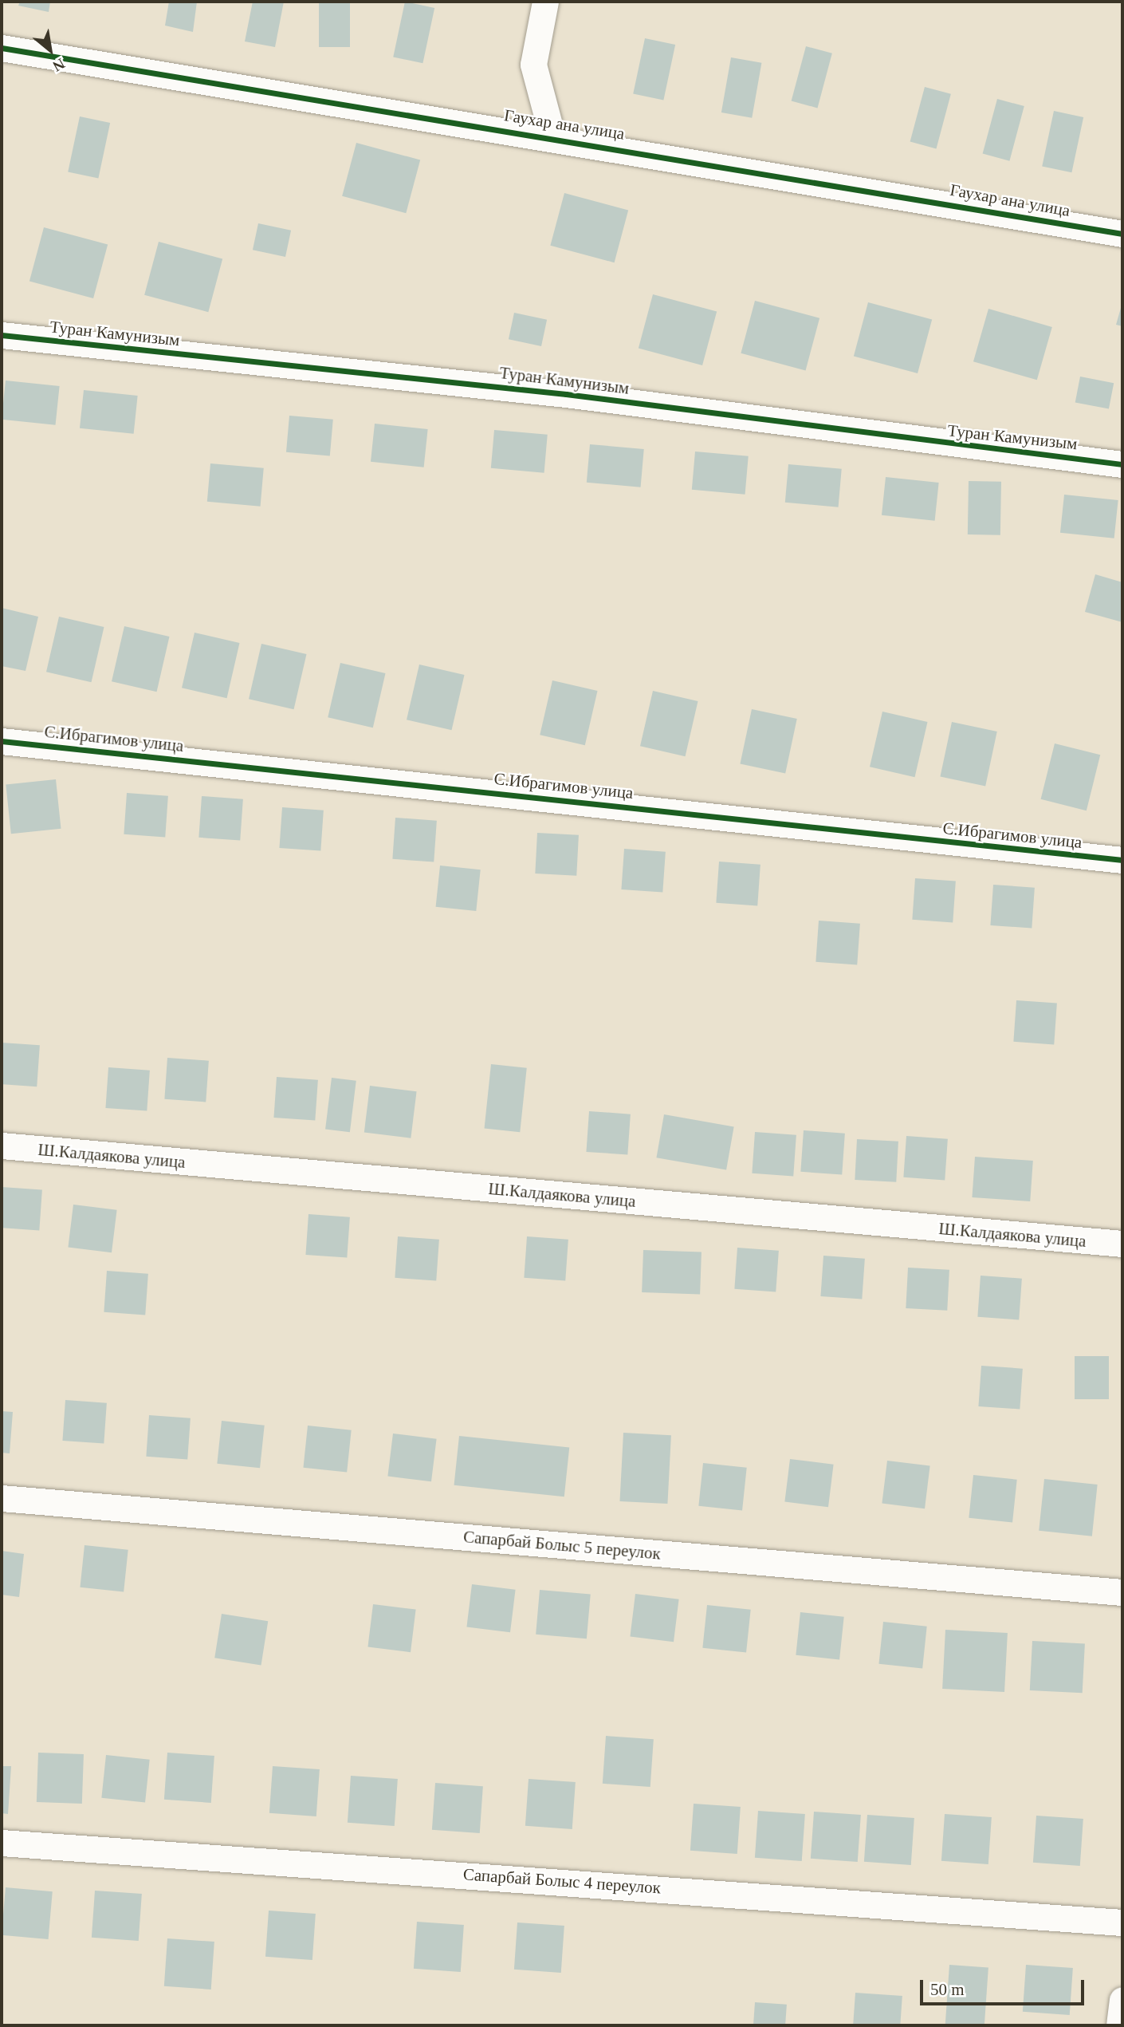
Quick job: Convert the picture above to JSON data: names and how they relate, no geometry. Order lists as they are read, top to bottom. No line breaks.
{"streets":{"street":["Гаухар ана улица","Туран Камунизым","С.Ибрагимов улица","Ш.Калдаякова улица","Сапарбай Болыс 5 переулок","Сапарбай Болыс 4 переулок"]},"scale_bar":"50 m","north":"bottom right"}
